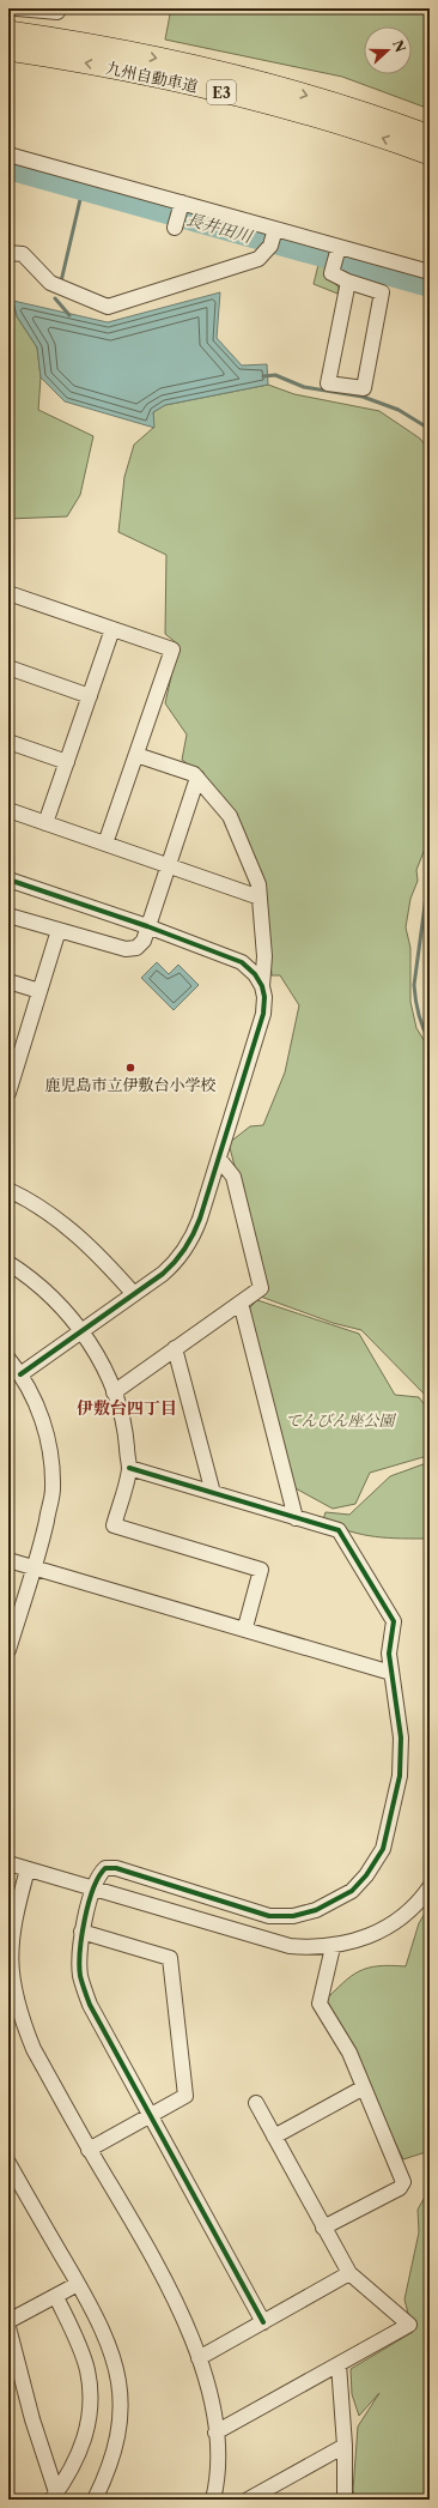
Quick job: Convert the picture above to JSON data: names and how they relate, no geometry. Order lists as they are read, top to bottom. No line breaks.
{"streets":{"highway":["九州自動車道","E3"]},"districts":["伊敷台四丁目"],"water":["長井田川"],"parks":["てんびん座公園"],"places":["鹿児島市立伊敷台小学校"],"north":"right"}
